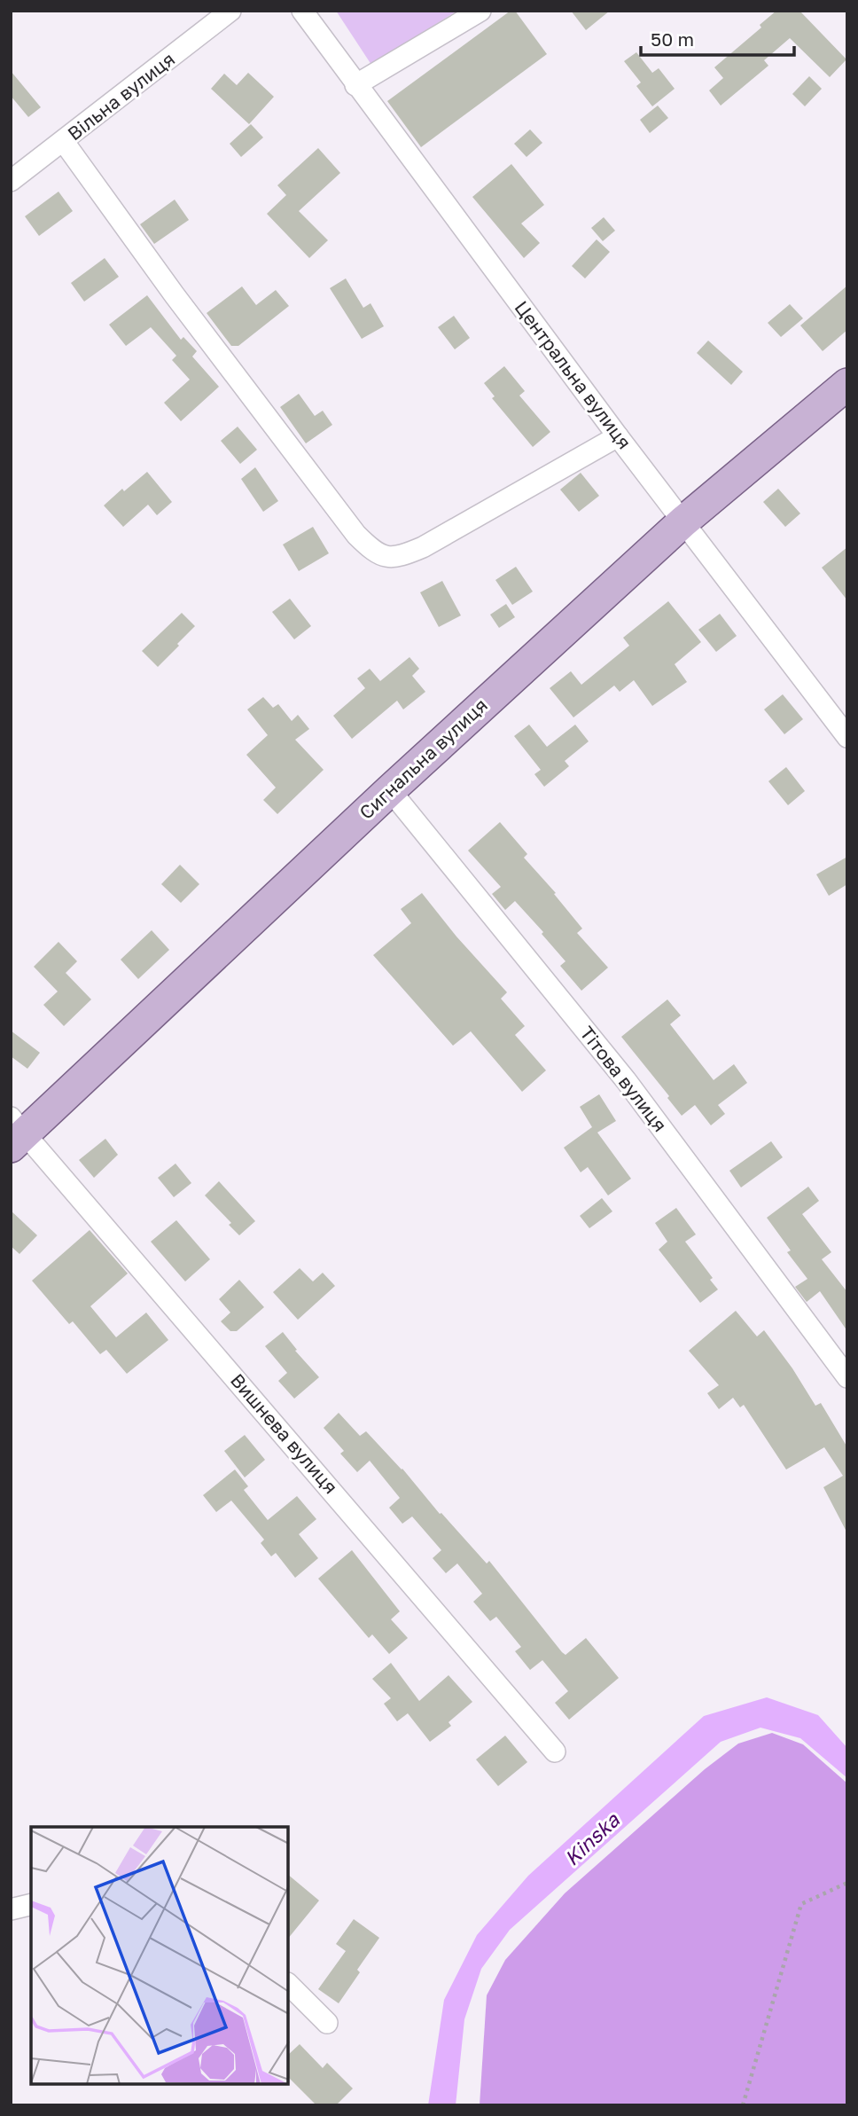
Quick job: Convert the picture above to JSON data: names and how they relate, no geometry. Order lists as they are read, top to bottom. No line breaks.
{"streets":{"main road":["Сигнальна вулиця"],"street":["Вільна вулиця","Центральна вулиця","Тітова вулиця","Вишнева вулиця"]},"crossings":[["Центральна вулиця","Сигнальна вулиця"],["Сигнальна вулиця","Тітова вулиця"],["Сигнальна вулиця","Вишнева вулиця"]],"water":["Kinska"],"scale_bar":"50 m"}
